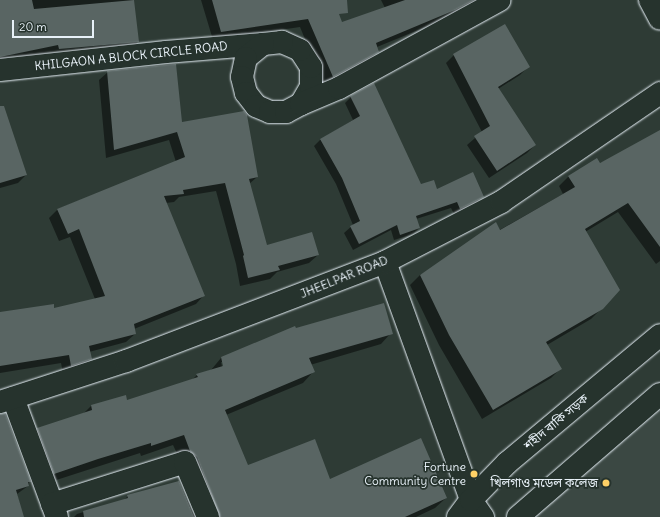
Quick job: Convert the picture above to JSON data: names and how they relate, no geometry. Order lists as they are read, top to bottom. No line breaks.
{"streets":{"street":["KHILGAON A BLOCK CIRCLE ROAD","JHEELPAR ROAD","শহীদ বাকি সড়ক"]},"places":["Fortune Community Centre","খিলগাও মডেল কলেজ"],"scale_bar":"20 m"}
